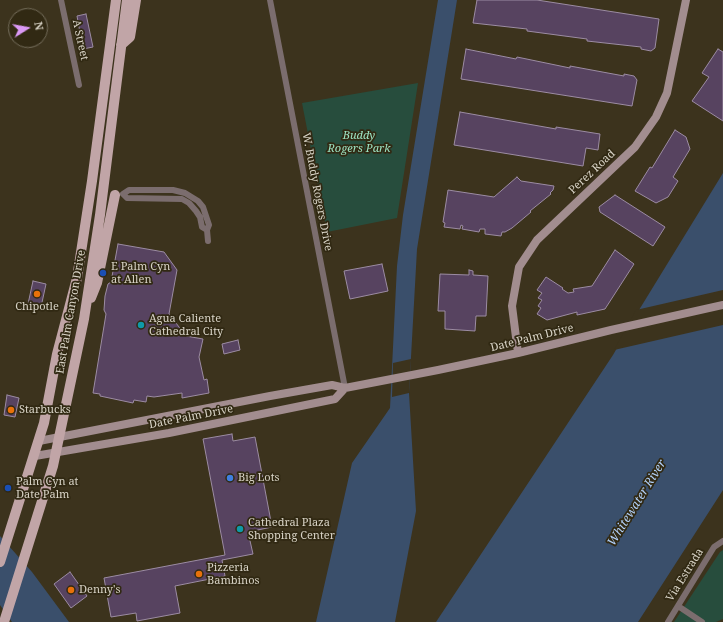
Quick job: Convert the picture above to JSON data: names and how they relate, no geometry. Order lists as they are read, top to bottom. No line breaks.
{"streets":{"main road":["Perez Road","East Palm Canyon Drive","Date Palm Drive"],"street":["A Street","W. Buddy Rogers Drive","Via Estrada"]},"crossings":[["Perez Road","Date Palm Drive"],["W. Buddy Rogers Drive","Date Palm Drive"],["East Palm Canyon Drive","Date Palm Drive"]],"water":["Whitewater River"],"parks":["Buddy Rogers Park"],"places":["E Palm Cyn at Allen","Chipotle","Agua Caliente Cathedral City","Starbucks","Big Lots","Palm Cyn at Date Palm","Cathedral Plaza Shopping Center","Pizzeria Bambinos","Denny's"],"north":"right"}
